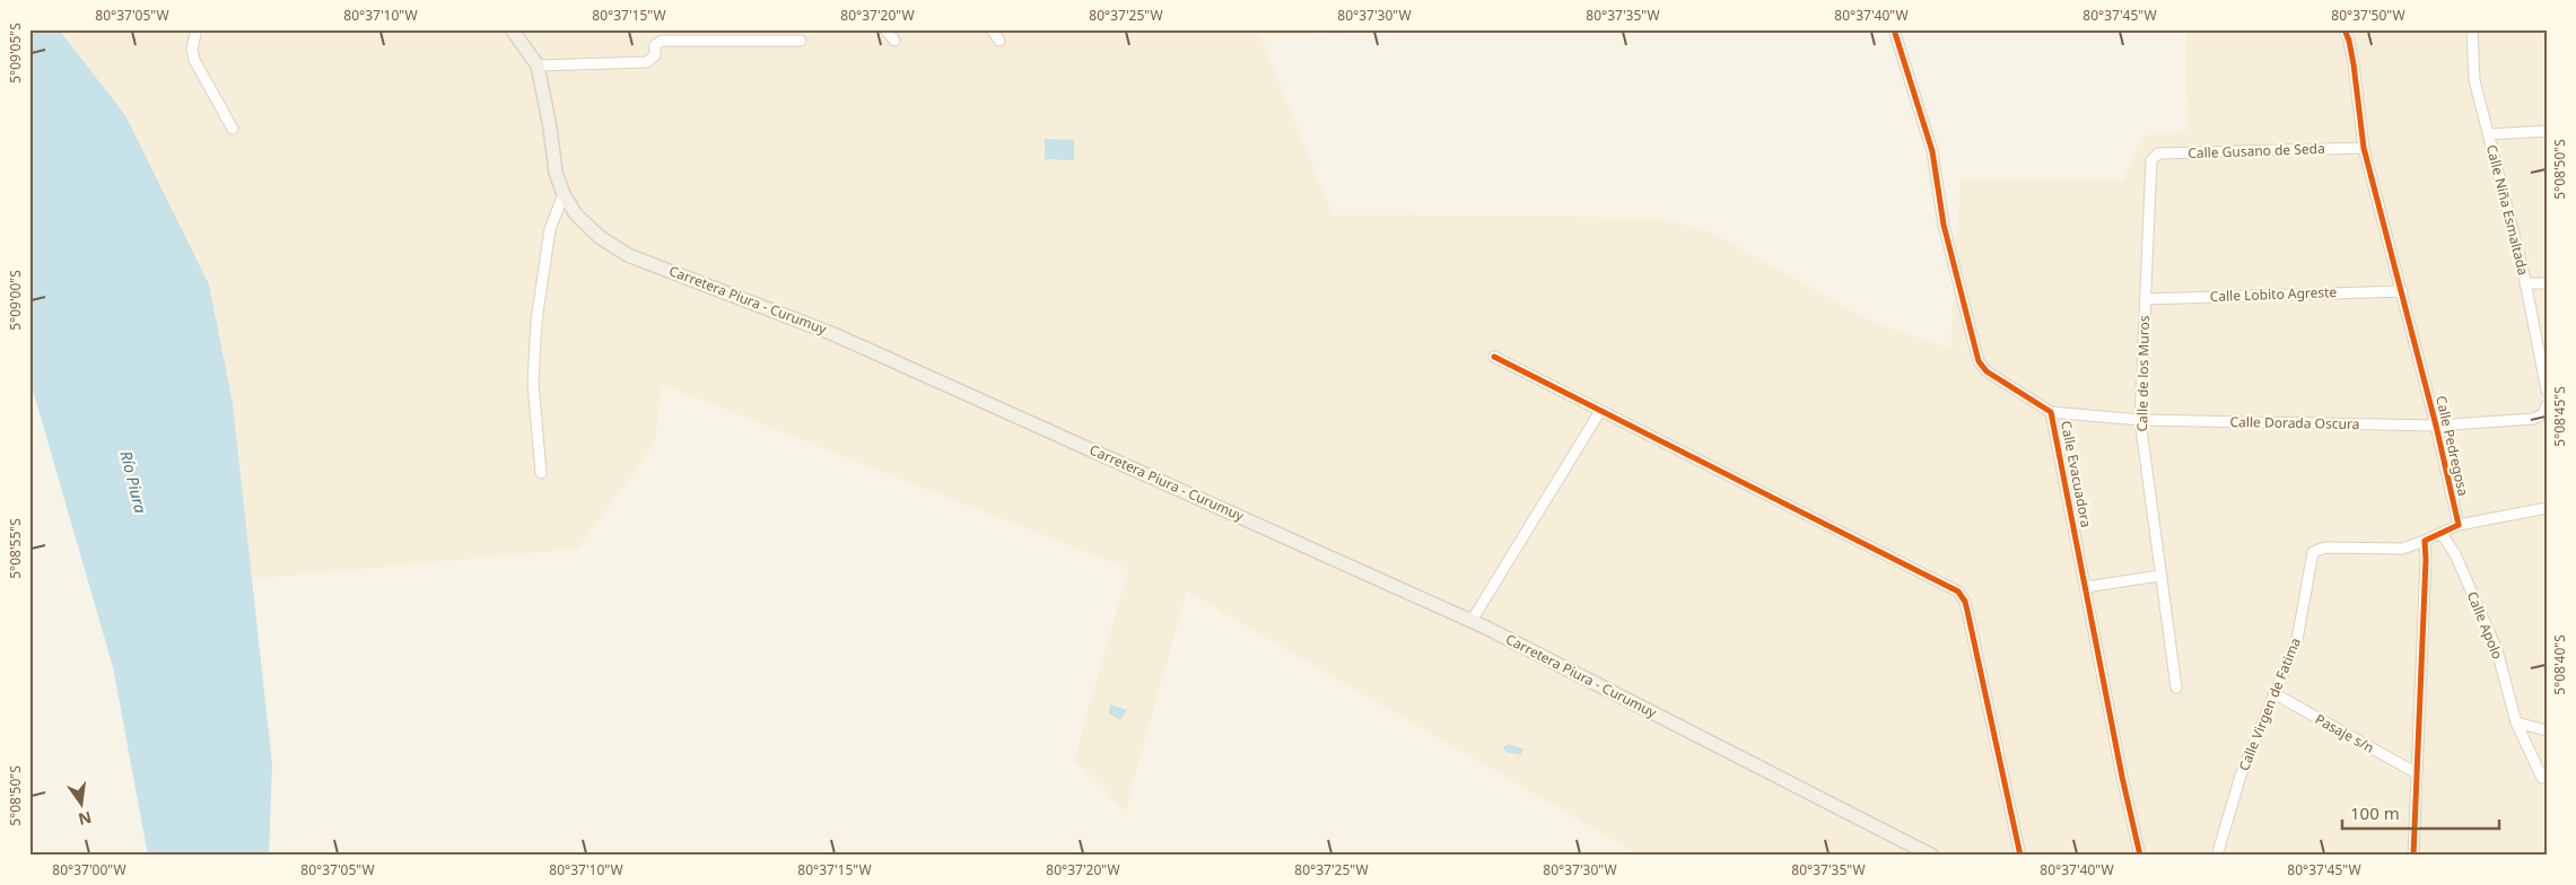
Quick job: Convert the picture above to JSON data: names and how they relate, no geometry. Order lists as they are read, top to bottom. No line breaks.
{"streets":{"main road":["Carretera Piura - Curumuy"],"street":["Calle Gusano de Seda","Calle Niña Esmaltada","Calle Lobito Agreste","Calle de los Muros","Calle Dorada Oscura","Calle Pedregosa","Calle Evacuadora","Calle Apolo","Calle Virgen de Fatima","Pasaje s/n"]},"crossings":[["Calle Gusano de Seda","Calle de los Muros"],["Calle Gusano de Seda","Calle Pedregosa"],["Calle Lobito Agreste","Calle de los Muros"],["Calle Lobito Agreste","Calle Pedregosa"],["Calle de los Muros","Calle Dorada Oscura"],["Calle Dorada Oscura","Calle Pedregosa"],["Calle Dorada Oscura","Calle Evacuadora"],["Calle Virgen de Fatima","Pasaje s/n"]],"water":["Río Piura"],"scale_bar":"100 m","north":"bottom","coordinates":["80°37'05\"W","80°37'10\"W","80°37'15\"W","80°37'20\"W","80°37'25\"W","80°37'30\"W","80°37'35\"W","80°37'40\"W","80°37'45\"W","80°37'50\"W","5°09'05\"S","5°08'50\"S","5°09'00\"S","5°08'45\"S","5°08'55\"S","5°08'40\"S","80°37'00\"W"]}
